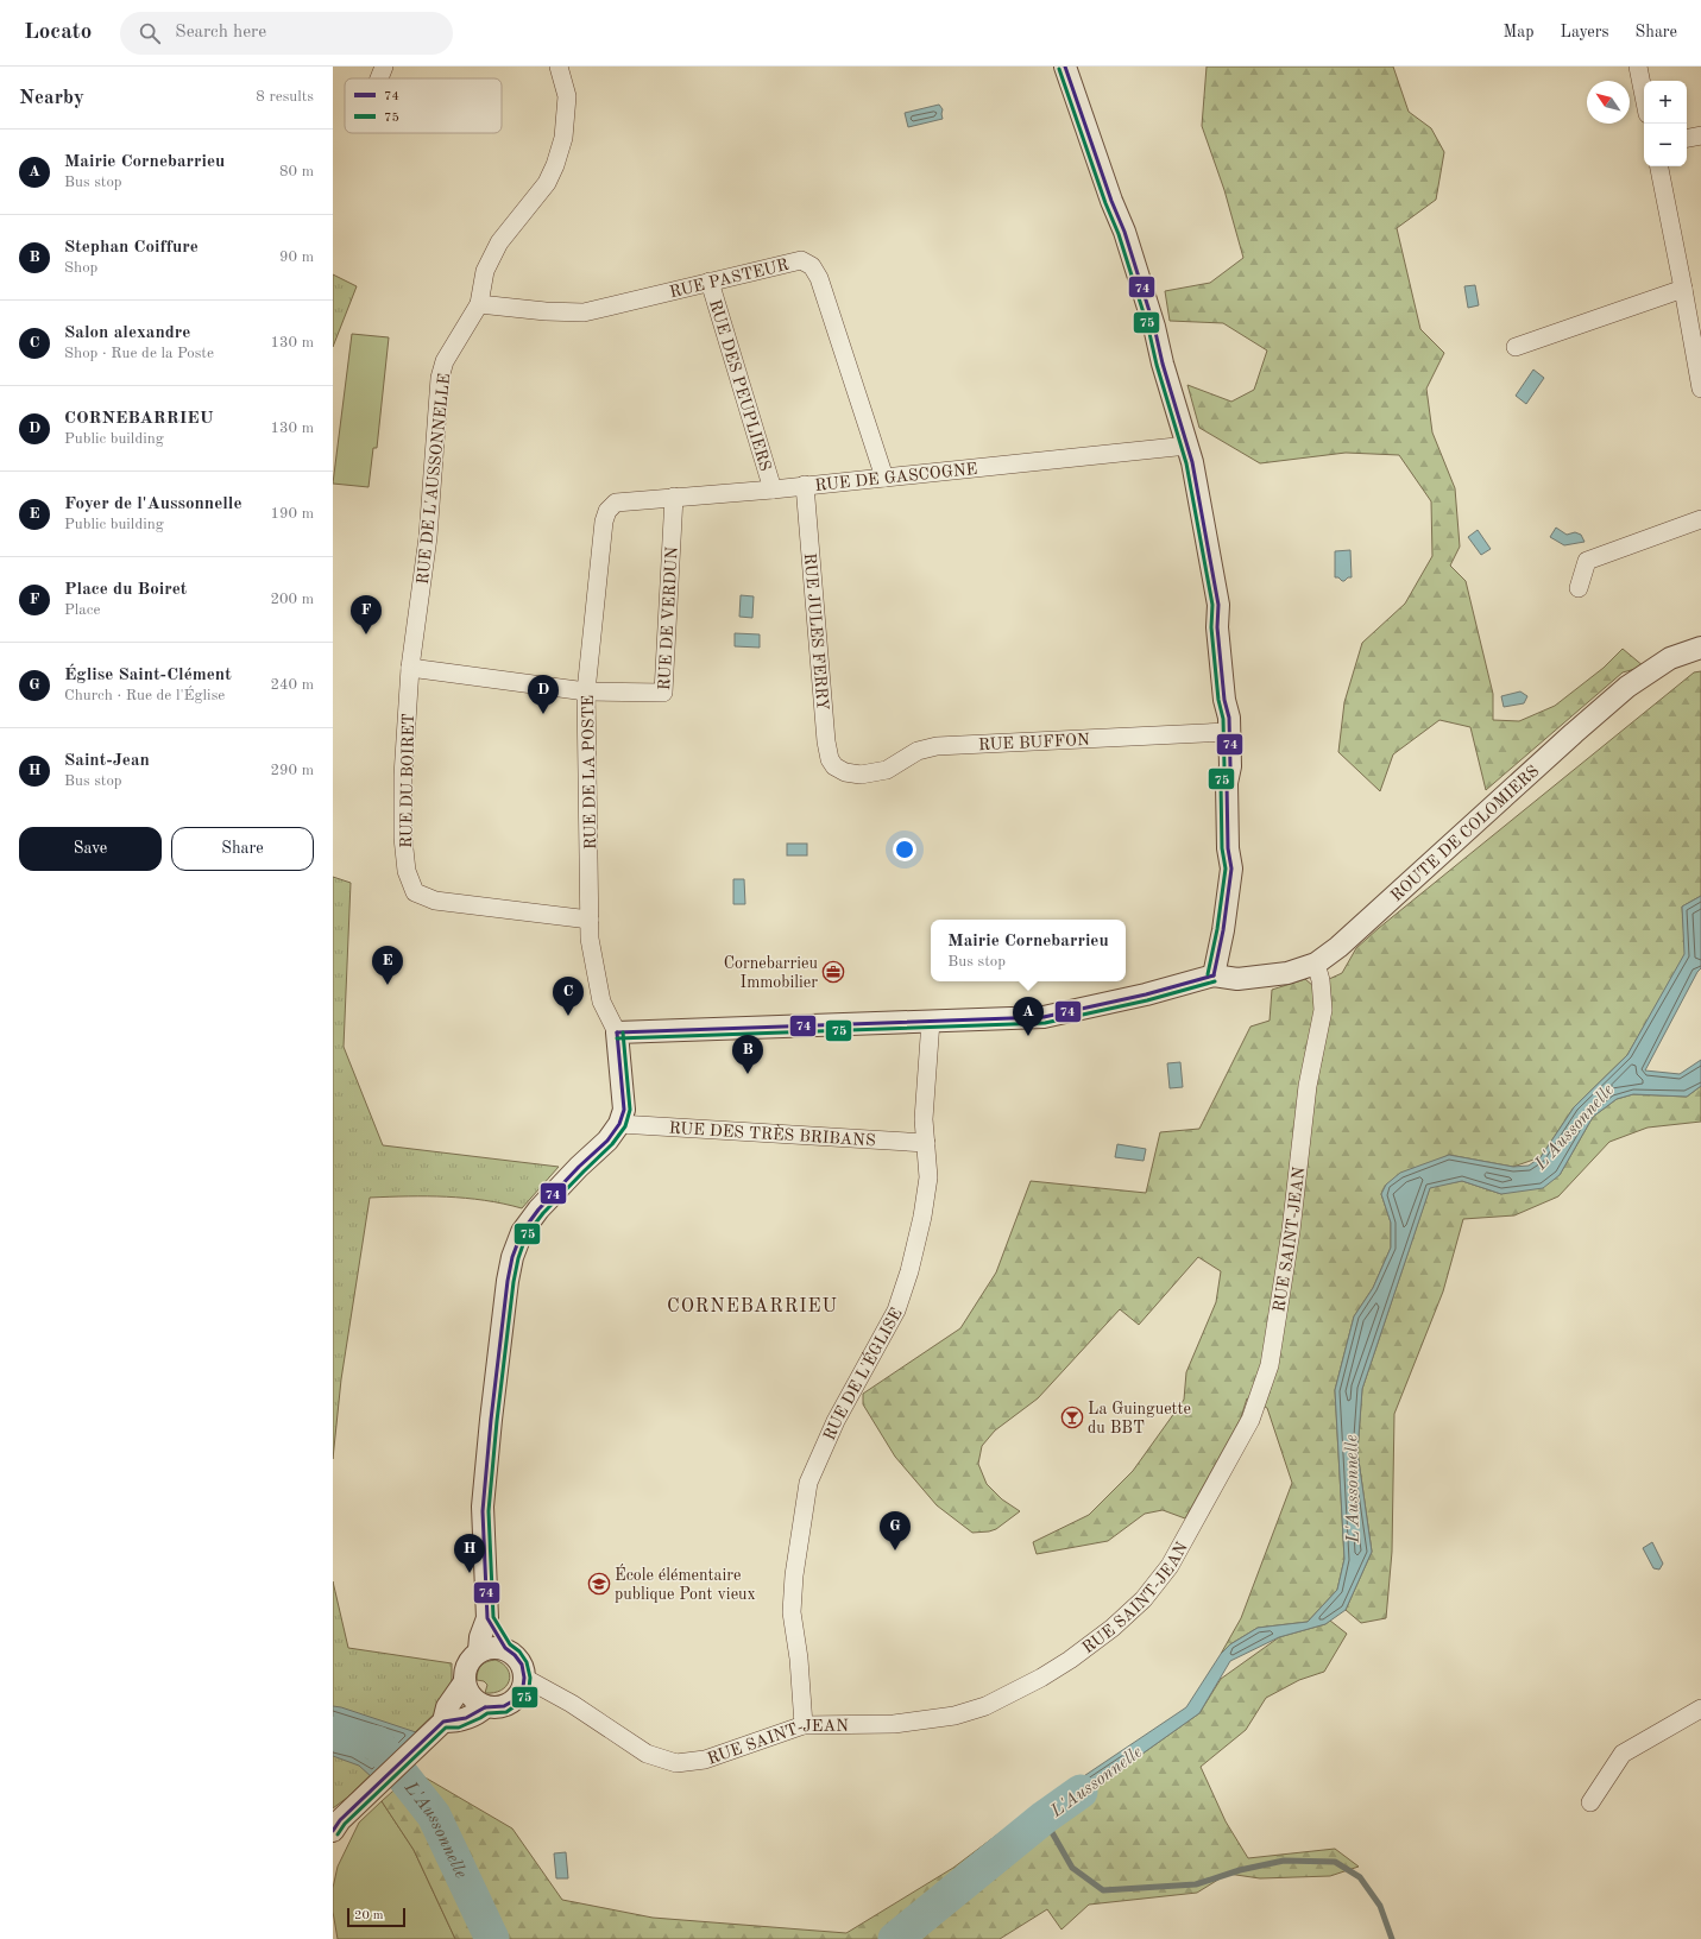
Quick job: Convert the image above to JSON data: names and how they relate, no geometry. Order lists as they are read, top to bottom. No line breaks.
{"streets":{"street":["RUE PASTEUR","RUE DES PEUPLIERS","RUE DE GASCOGNE","RUE DE L'AUSSONNELLE","RUE DE VERDUN","RUE JULES FERRY","RUE BUFFON","RUE DE LA POSTE","RUE DU BOIRET","ROUTE DE COLOMIERS","RUE DES TRÈS BRIBANS","RUE SAINT-JEAN","RUE DE L'ÉGLISE"]},"crossings":[["RUE PASTEUR","RUE DES PEUPLIERS"],["RUE PASTEUR","RUE DE GASCOGNE"],["RUE PASTEUR","RUE DE L'AUSSONNELLE"],["RUE DES PEUPLIERS","RUE DE GASCOGNE"],["RUE DE GASCOGNE","RUE DE VERDUN"],["RUE DE GASCOGNE","RUE JULES FERRY"],["RUE DE GASCOGNE","RUE DE LA POSTE"],["RUE DE L'AUSSONNELLE","RUE DU BOIRET"],["RUE DE VERDUN","RUE DE LA POSTE"],["RUE JULES FERRY","RUE BUFFON"],["RUE DE LA POSTE","RUE DU BOIRET"],["ROUTE DE COLOMIERS","RUE SAINT-JEAN"],["RUE DES TRÈS BRIBANS","RUE DE L'ÉGLISE"],["RUE SAINT-JEAN","RUE DE L'ÉGLISE"]],"districts":["CORNEBARRIEU"],"water":["L'Aussonnelle"],"places":{"office":["Cornebarrieu Immobilier"],"bar":["La Guinguette du BBT"],"school or university":["École élémentaire publique Pont vieux"]},"lines":["transit line 74","transit line 75"],"legend":["74","75"],"scale_bar":"20 m","north":"top left","page":{"header":"Locato","search":"Search here","nav":["Map","Layers","Share"],"heading":["Nearby","8 results"],"map_buttons":["+","−"],"list":[{"mark":"A","name":"Mairie Cornebarrieu","note":"Bus stop","value":"80 m"},{"mark":"B","name":"Stephan Coiffure","note":"Shop","value":"90 m"},{"mark":"C","name":"Salon alexandre","note":"Shop · Rue de la Poste","value":"130 m"},{"mark":"D","name":"CORNEBARRIEU","note":"Public building","value":"130 m"},{"mark":"E","name":"Foyer de l'Aussonnelle","note":"Public building","value":"190 m"},{"mark":"F","name":"Place du Boiret","note":"Place","value":"200 m"},{"mark":"G","name":"Église Saint-Clément","note":"Church · Rue de l'Église","value":"240 m"},{"mark":"H","name":"Saint-Jean","note":"Bus stop","value":"290 m"}],"pins":["F","D","E","C","A","B","G","H"],"buttons":["Save","Share"],"popup":["Mairie Cornebarrieu","Bus stop"],"scale":"20 m"}}
